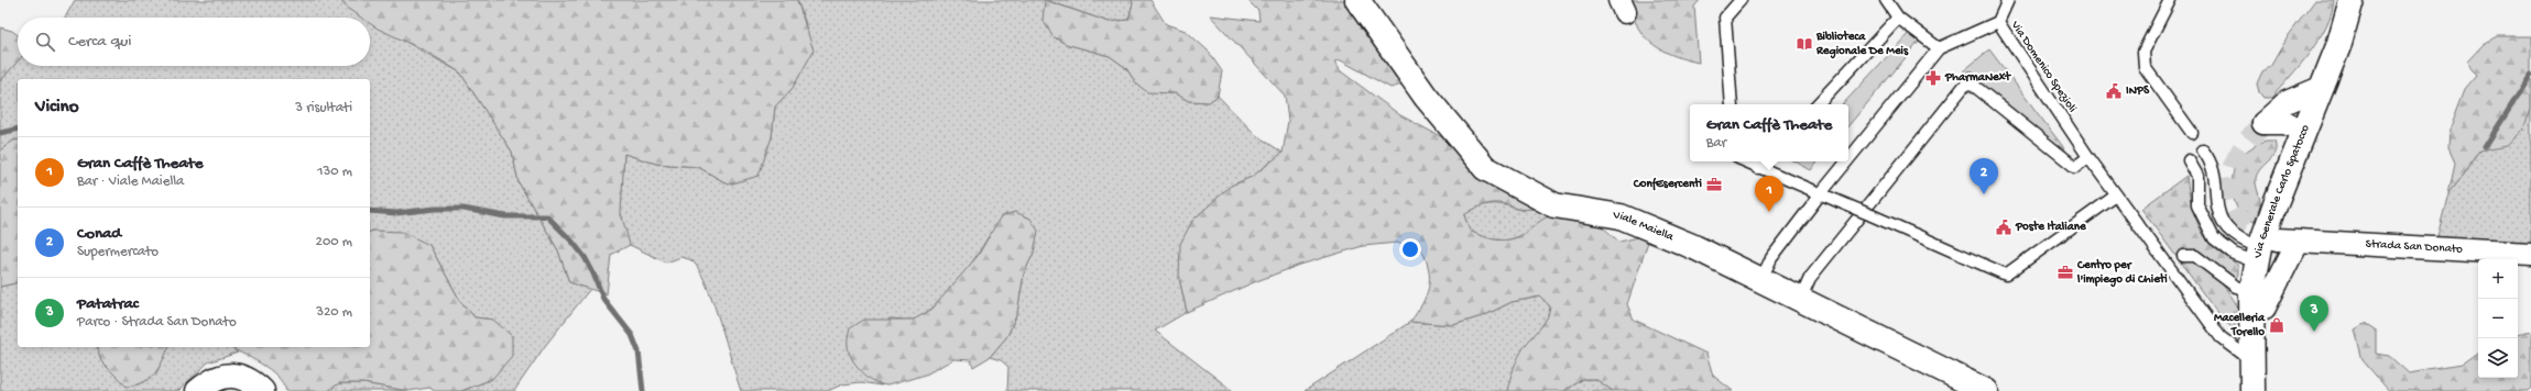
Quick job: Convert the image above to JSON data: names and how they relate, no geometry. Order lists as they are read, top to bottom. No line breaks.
{"streets":{"main road":["Via Generale Carlo Spatocco","Viale Maiella"],"street":["Strada San Donato"],"lane":["Via Domenico Spezioli"]},"crossings":[["Via Domenico Spezioli","Via Generale Carlo Spatocco"],["Via Generale Carlo Spatocco","Strada San Donato"]],"places":{"library":["Biblioteca Regionale De Meis"],"pharmacy":["PharmaNext"],"public building":["INPS","Poste Italiane"],"office":["ConfEsercenti","Centro per l'impiego di Chieti"],"shop":["Macelleria Torello"]},"page":{"search":"Cerca qui","heading":["Vicino","3 risultati"],"popup":["Gran Caffè Theate","Bar"],"list":[{"mark":"1","name":"Gran Caffè Theate","note":"Bar · Viale Maiella","value":"130 m"},{"mark":"2","name":"Conad","note":"Supermercato","value":"200 m"},{"mark":"3","name":"Patatrac","note":"Parco · Strada San Donato","value":"320 m"}],"pins":["2","1","3"],"map_buttons":["+","−"]}}
